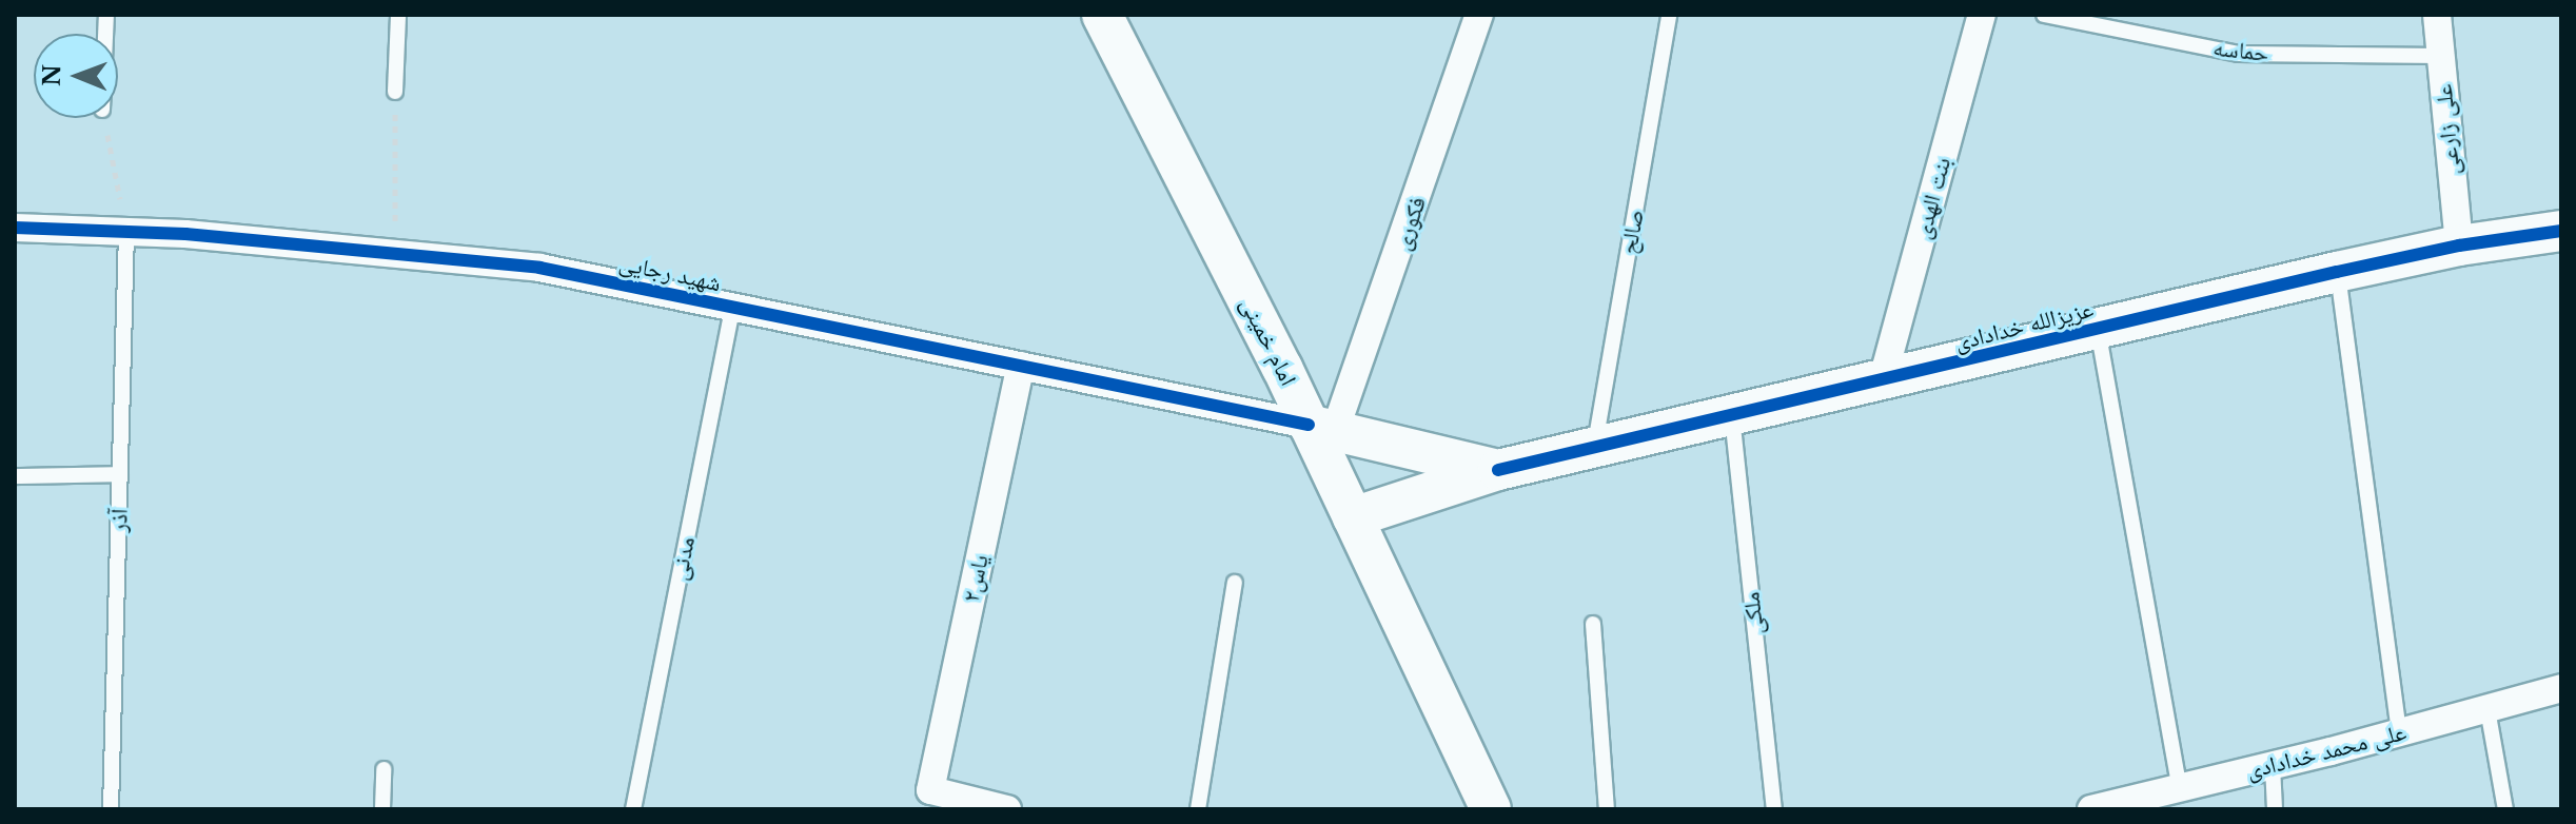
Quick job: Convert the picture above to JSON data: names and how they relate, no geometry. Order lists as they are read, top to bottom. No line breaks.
{"streets":{"main road":["عزیزالله خدادادی","امام خمینی"],"street":["علی زارعی","بنت الهدی","فکوری","شهید رجایی","یاس۲","علی محمد خدادادی"],"lane":["حماسه","صالح","آذر","مدنی","ملکی"]},"crossings":[["حماسه","علی زارعی"],["علی زارعی","عزیزالله خدادادی"],["بنت الهدی","عزیزالله خدادادی"],["فکوری","شهید رجایی"],["فکوری","امام خمینی"],["صالح","عزیزالله خدادادی"],["شهید رجایی","امام خمینی"],["شهید رجایی","آذر"],["شهید رجایی","مدنی"],["شهید رجایی","یاس۲"],["عزیزالله خدادادی","امام خمینی"],["عزیزالله خدادادی","ملکی"]],"north":"left"}
